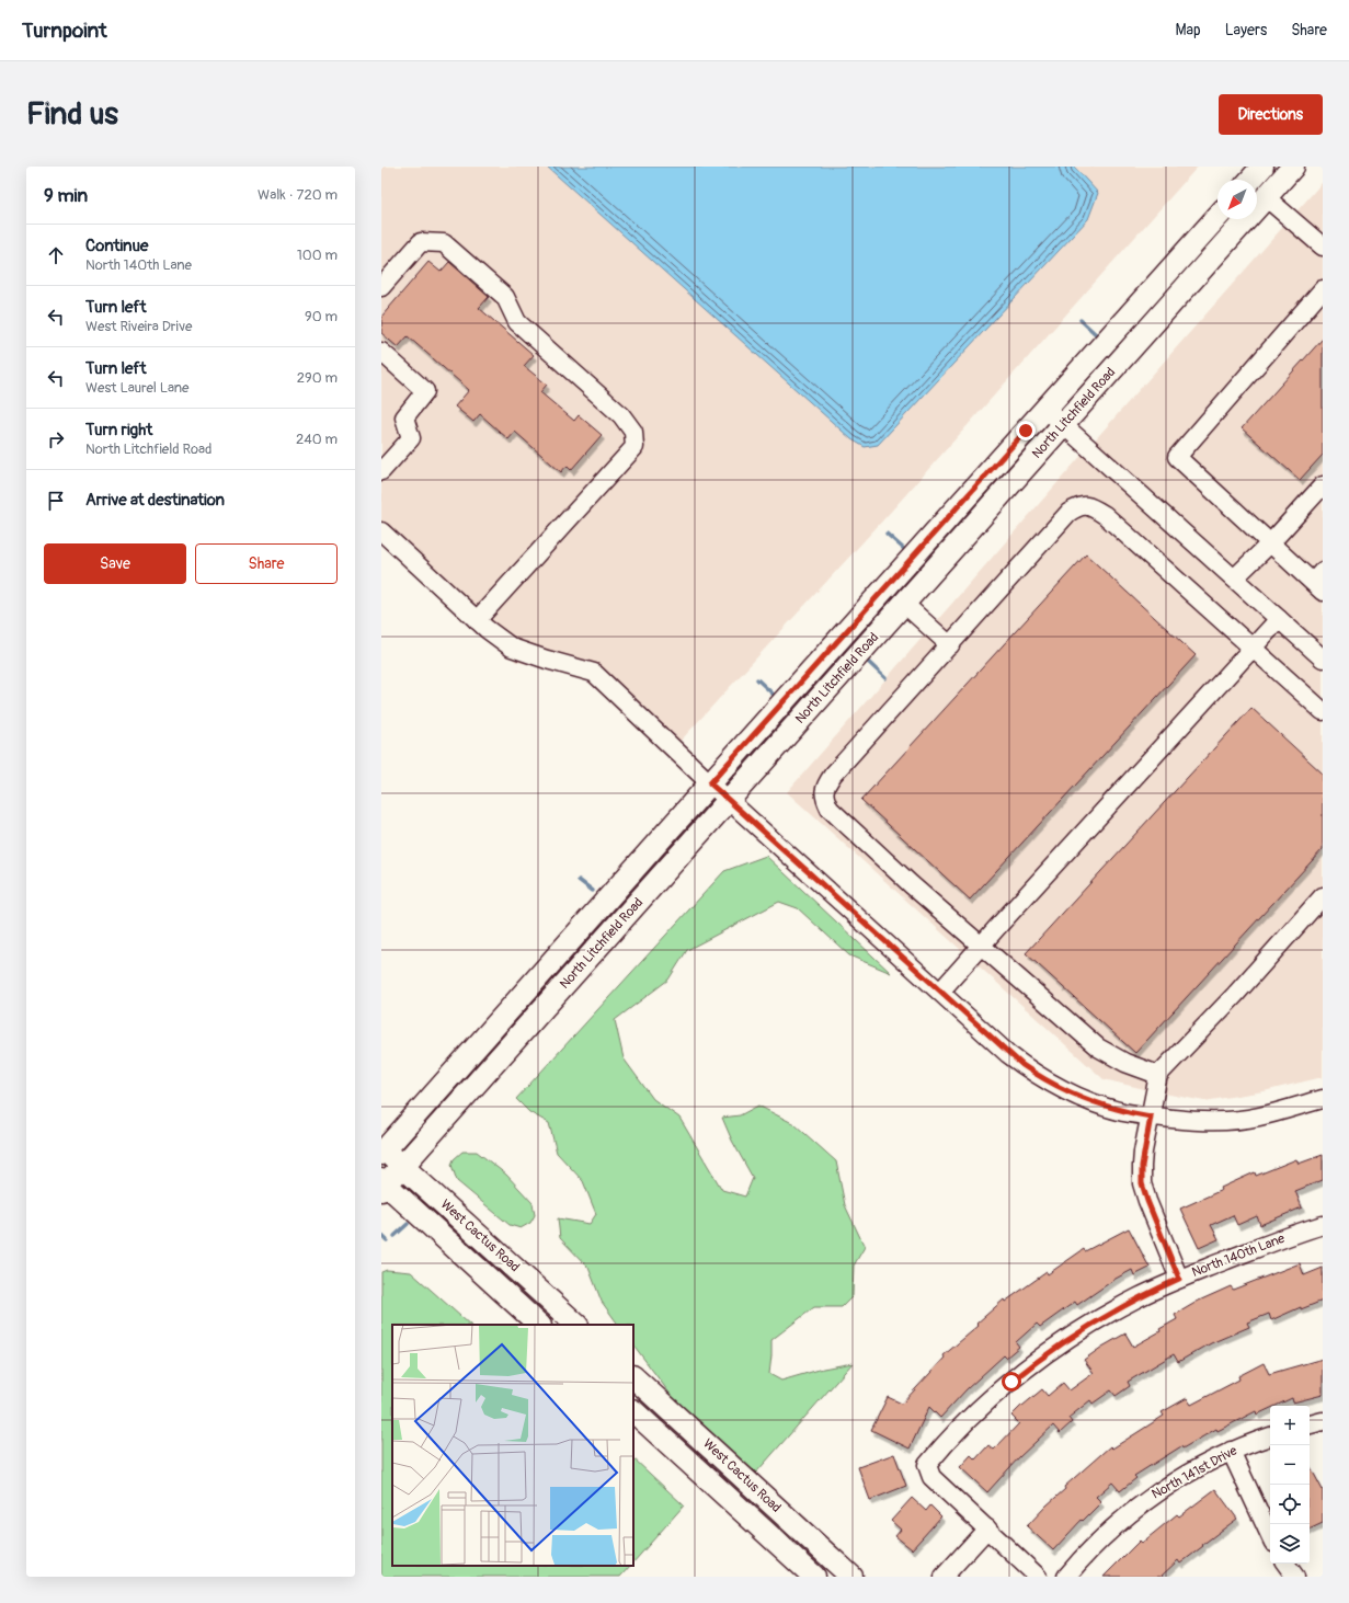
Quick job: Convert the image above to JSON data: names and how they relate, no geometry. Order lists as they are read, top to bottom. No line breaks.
{"streets":{"main road":["North Litchfield Road","West Cactus Road"],"street":["North 140th Lane","North 141st Drive"]},"crossings":[["North Litchfield Road","West Cactus Road"]],"north":"bottom left","page":{"header":"Turnpoint","nav":["Map","Layers","Share"],"buttons":["Directions",["Save","Share"]],"title":"Find us","heading":["9 min","Walk · 720 m"],"list":[["Continue","North 140th Lane","100 m"],["Turn left","West Riveira Drive","90 m"],["Turn left","West Laurel Lane","290 m"],["Turn right","North Litchfield Road","240 m"],"Arrive at destination"],"map_buttons":["+","−"]}}
